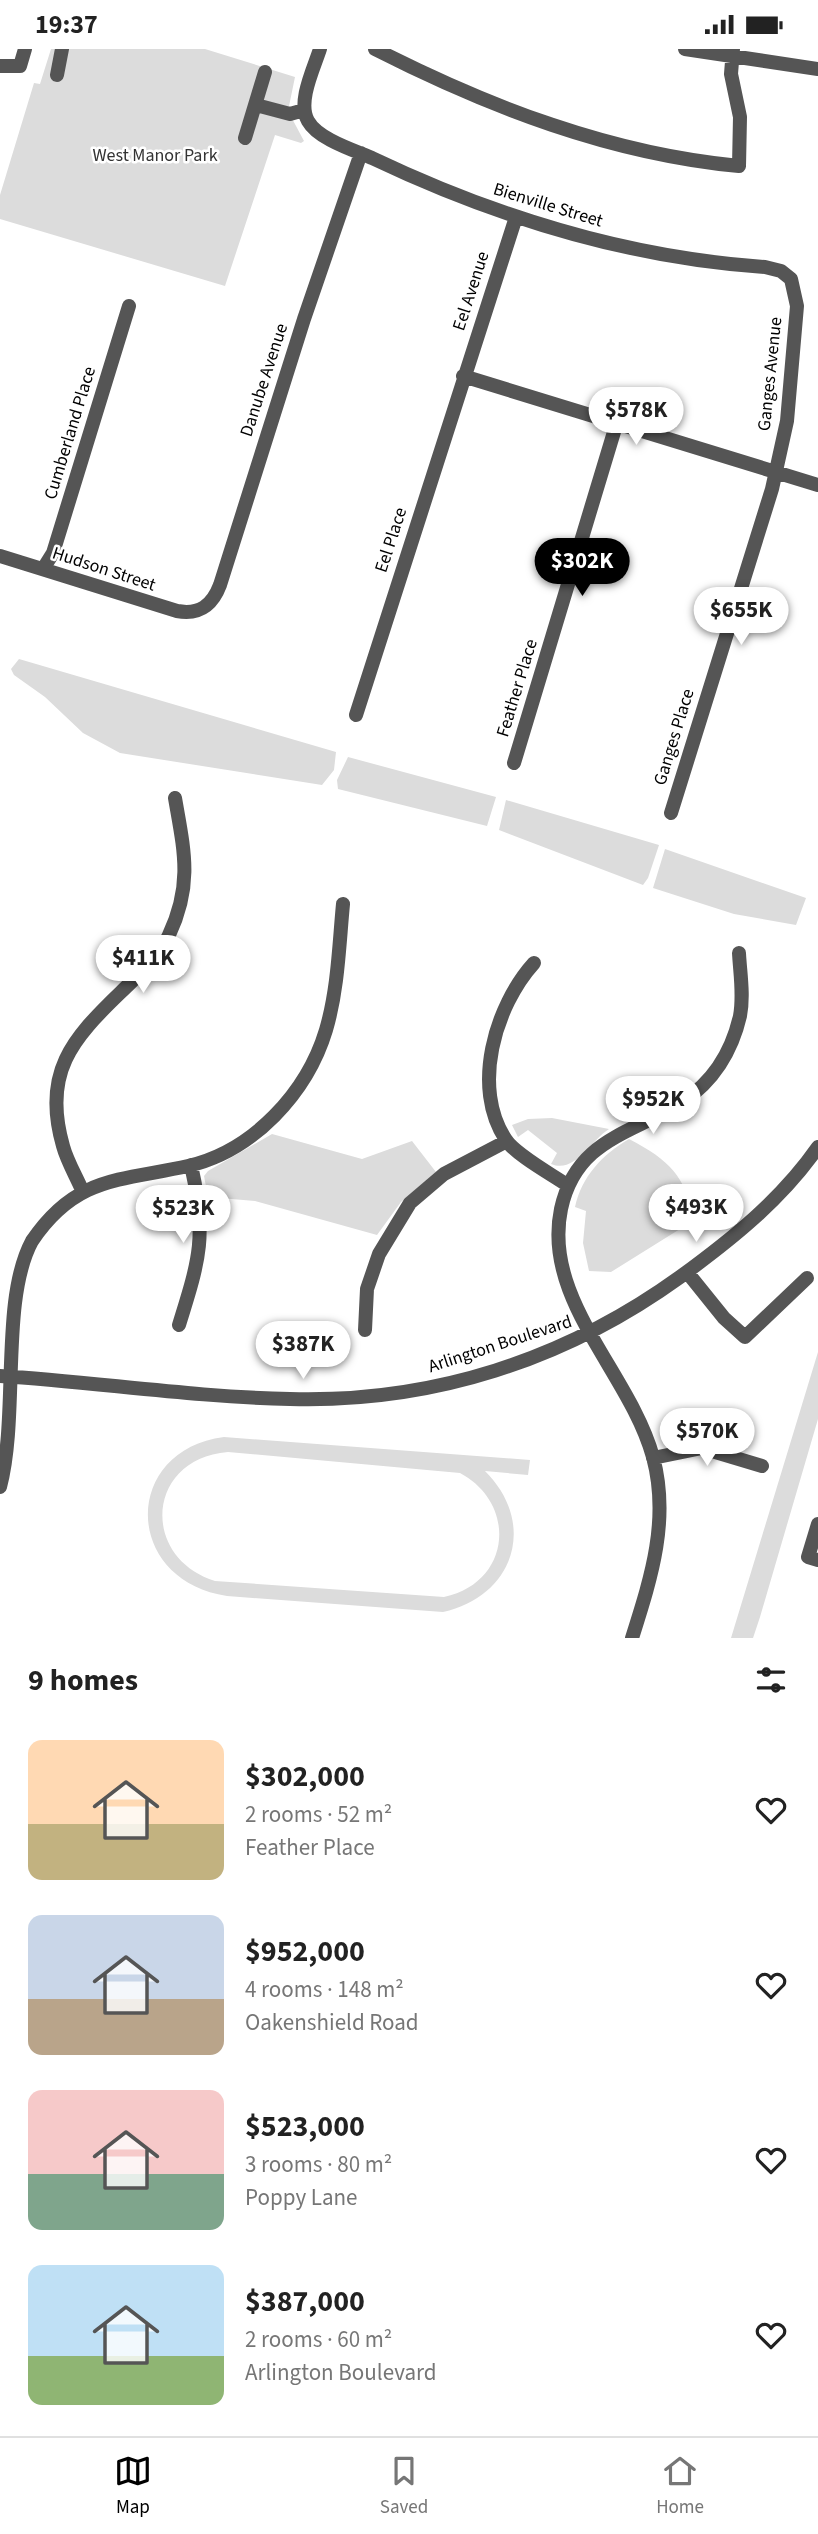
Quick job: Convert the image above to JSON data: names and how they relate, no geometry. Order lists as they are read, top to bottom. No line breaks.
{"streets":{"street":["Bienville Street","Eel Avenue","Ganges Avenue","Danube Avenue","Cumberland Place","Eel Place","Hudson Street","Feather Place","Ganges Place","Arlington Boulevard"]},"crossings":[["Bienville Street","Eel Avenue"],["Bienville Street","Ganges Avenue"],["Bienville Street","Danube Avenue"],["Eel Avenue","Eel Place"],["Ganges Avenue","Ganges Place"],["Danube Avenue","Hudson Street"],["Cumberland Place","Hudson Street"]],"parks":["West Manor Park"],"page":{"status":"19:37","price":["$578K","$302K","$655K","$411K","$952K","$493K","$523K","$387K","$570K"],"heading":"9 homes","list":[{"name":"$302,000","note":"2 rooms · 52 m² · Feather Place"},{"name":"$952,000","note":"4 rooms · 148 m² · Oakenshield Road"},{"name":"$523,000","note":"3 rooms · 80 m² · Poppy Lane"},{"name":"$387,000","note":"2 rooms · 60 m² · Arlington Boulevard"}],"tabs":["Map","Saved","Home"]}}
